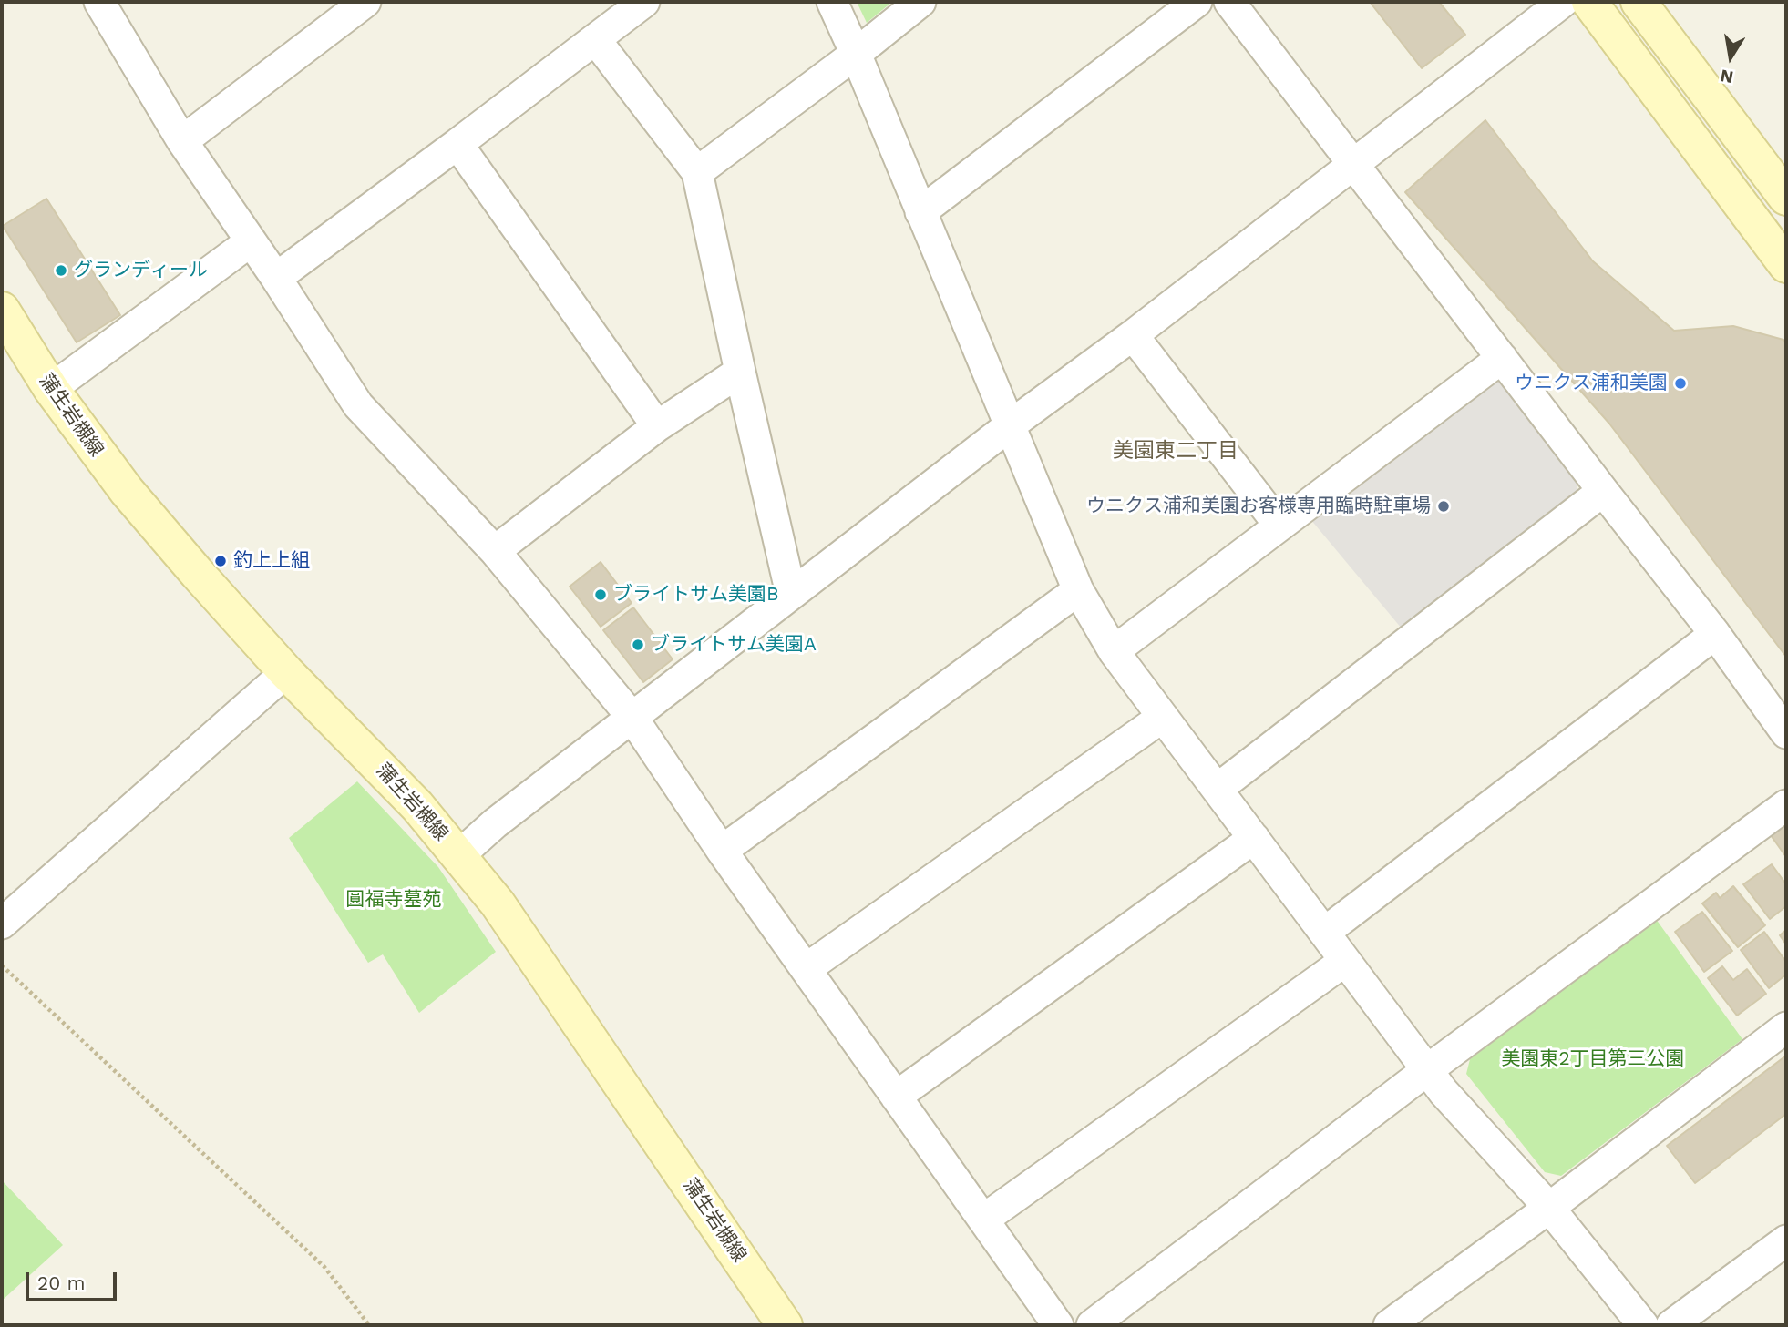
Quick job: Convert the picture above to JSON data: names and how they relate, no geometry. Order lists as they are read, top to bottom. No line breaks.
{"streets":{"main road":["蒲生岩槻線"]},"districts":["美園東二丁目"],"parks":["圓福寺墓苑","美園東2丁目第三公園"],"places":["グランディール","ウニクス浦和美園","ウニクス浦和美園お客様専用臨時駐車場","釣上上組","ブライトサム美園B","ブライトサム美園A"],"scale_bar":"20 m","north":"bottom"}
